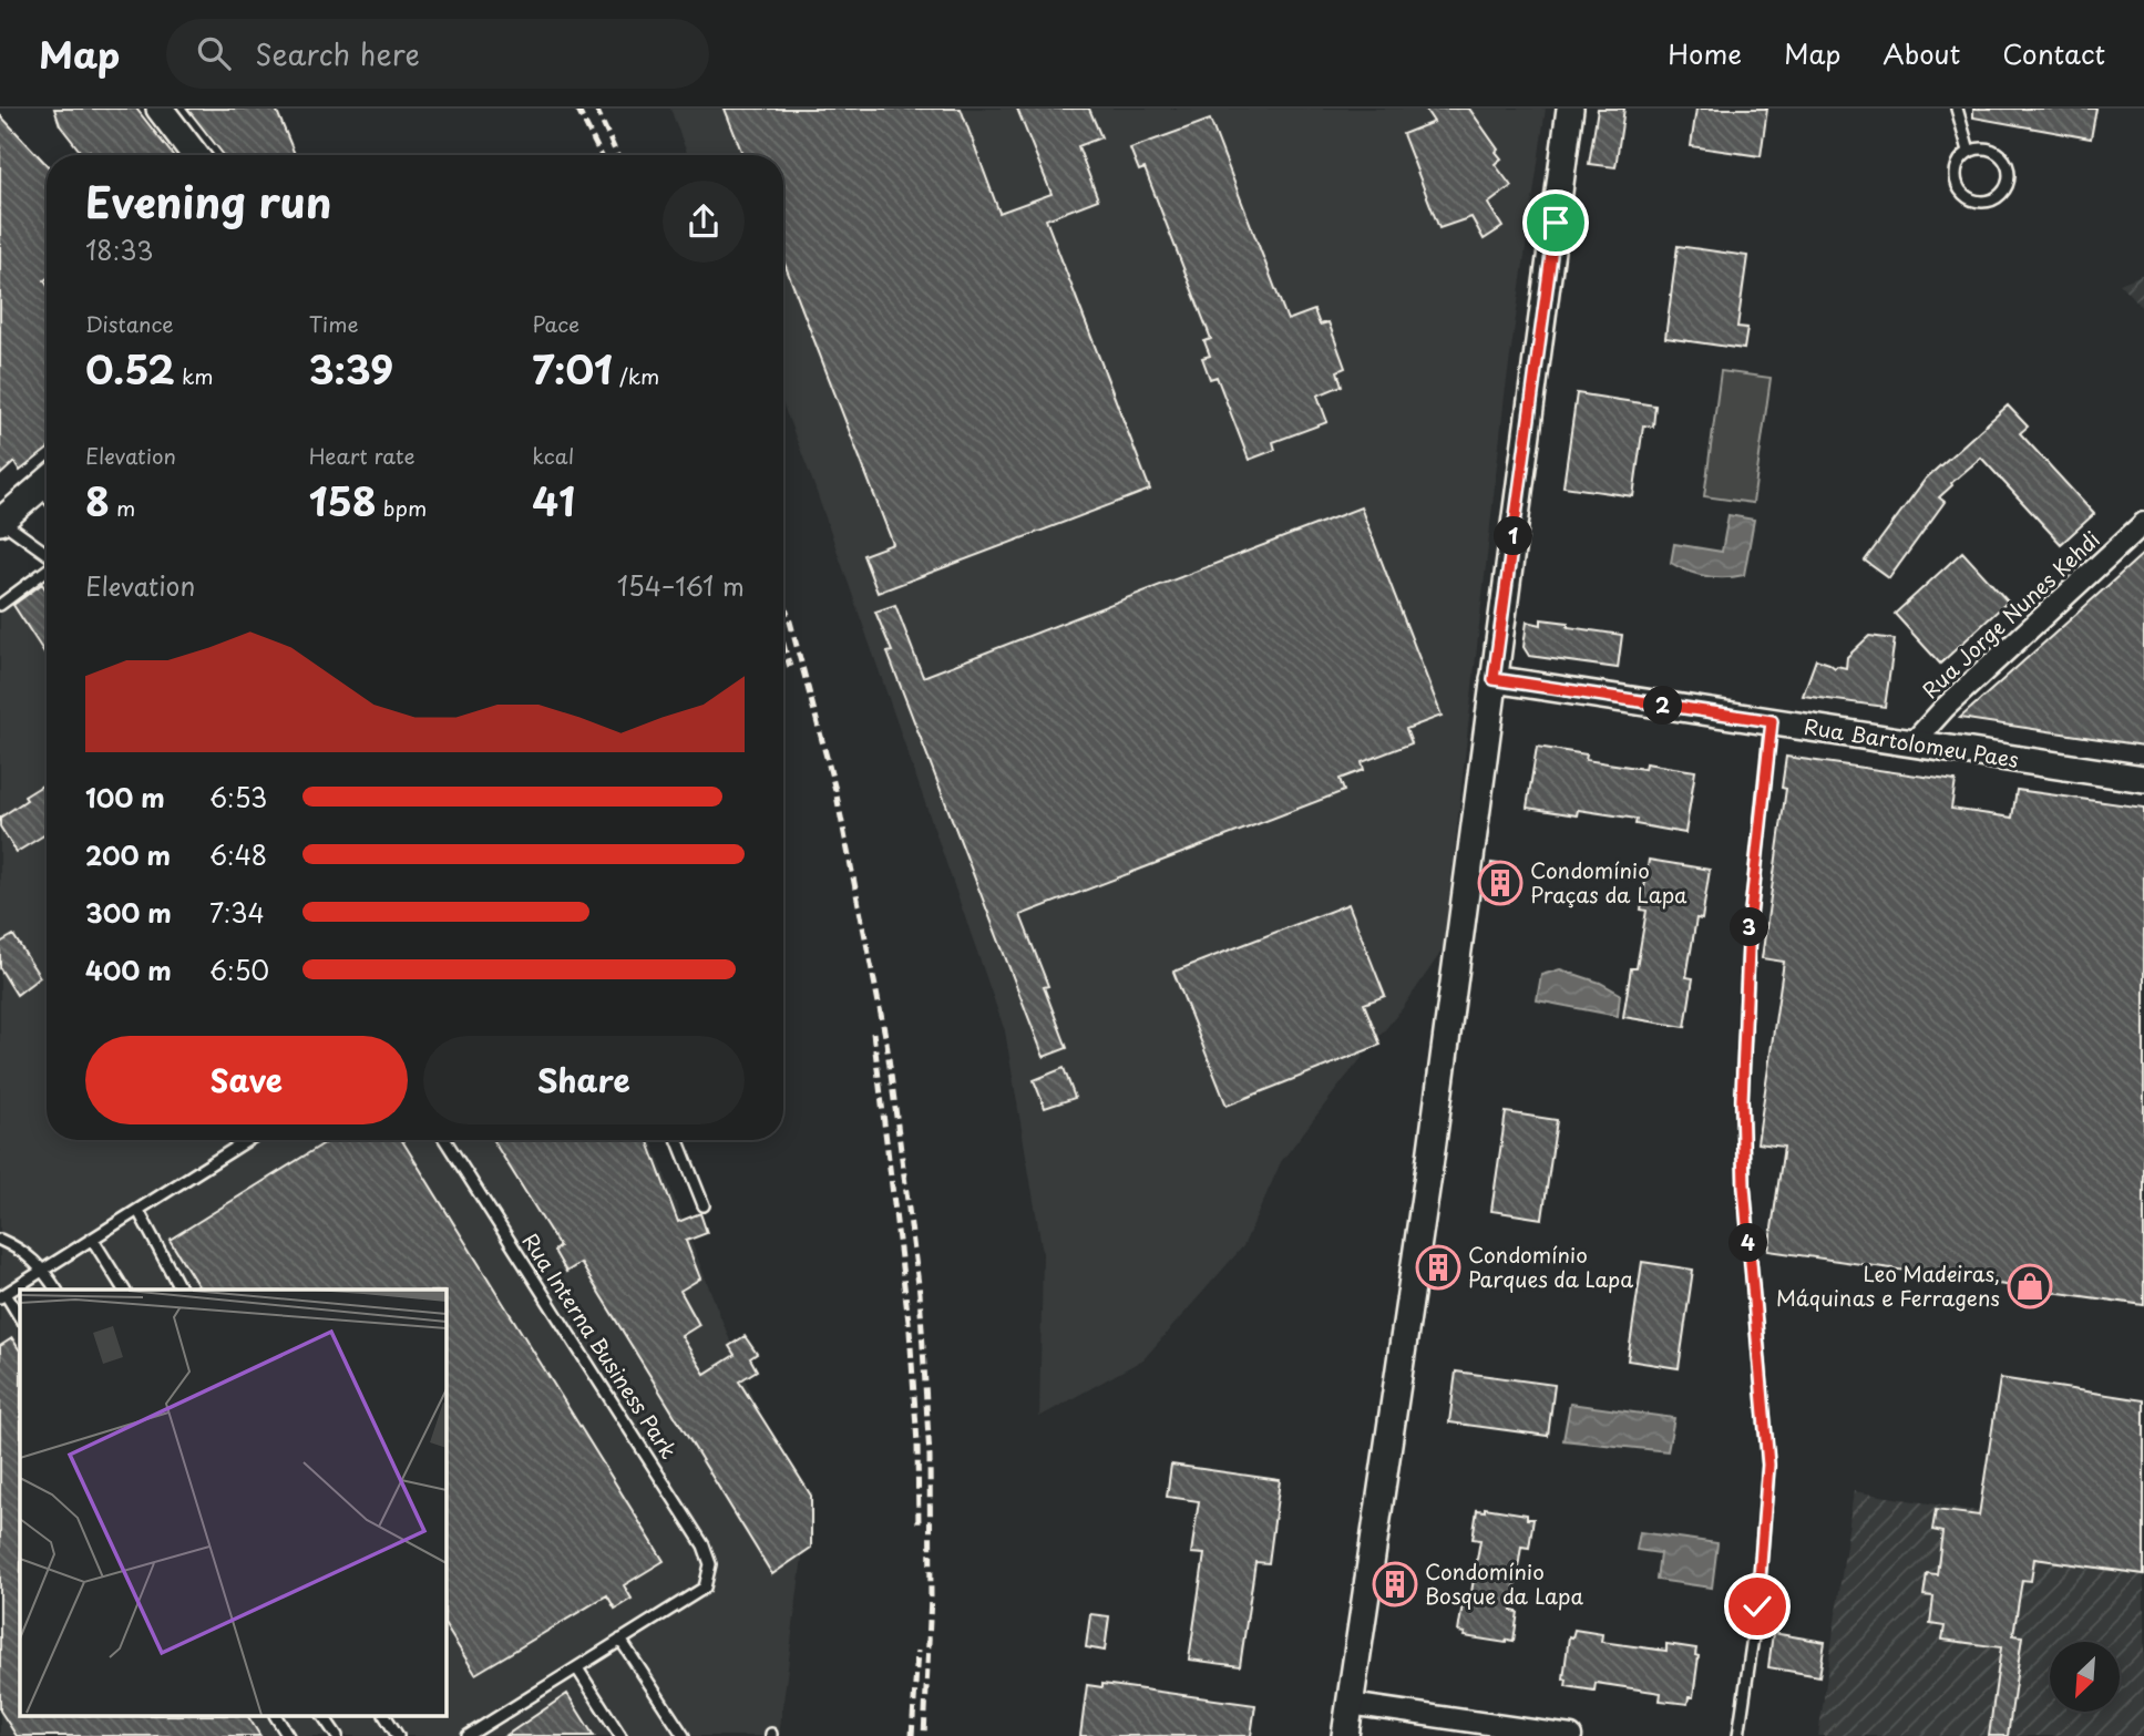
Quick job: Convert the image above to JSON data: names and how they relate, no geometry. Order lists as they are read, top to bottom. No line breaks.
{"streets":{"street":["Rua Jorge Nunes Kehdi","Rua Bartolomeu Paes"],"lane":["Rua Interna Business Park"]},"crossings":[["Rua Jorge Nunes Kehdi","Rua Bartolomeu Paes"]],"places":{"building":["Condomínio Praças da Lapa","Condomínio Parques da Lapa","Condomínio Bosque da Lapa"],"shop":["Leo Madeiras, Máquinas e Ferragens"]},"north":"bottom left","page":{"header":"Map","search":"Search here","nav":["Home","Map","About","Contact"],"heading":["Evening run","18:33"],"stats":[["Distance","0.52 km"],["Time","3:39"],["Pace","7:01 /km"],["Elevation","8 m"],["Heart rate","158 bpm"],["kcal","41"]],"pins":["1","2","3","4"],"chart":["Elevation","154–161 m"],"list":[{"name":"100 m","note":"6:53"},{"name":"200 m","note":"6:48"},{"name":"300 m","note":"7:34"},{"name":"400 m","note":"6:50"}],"buttons":["Save","Share"]}}
